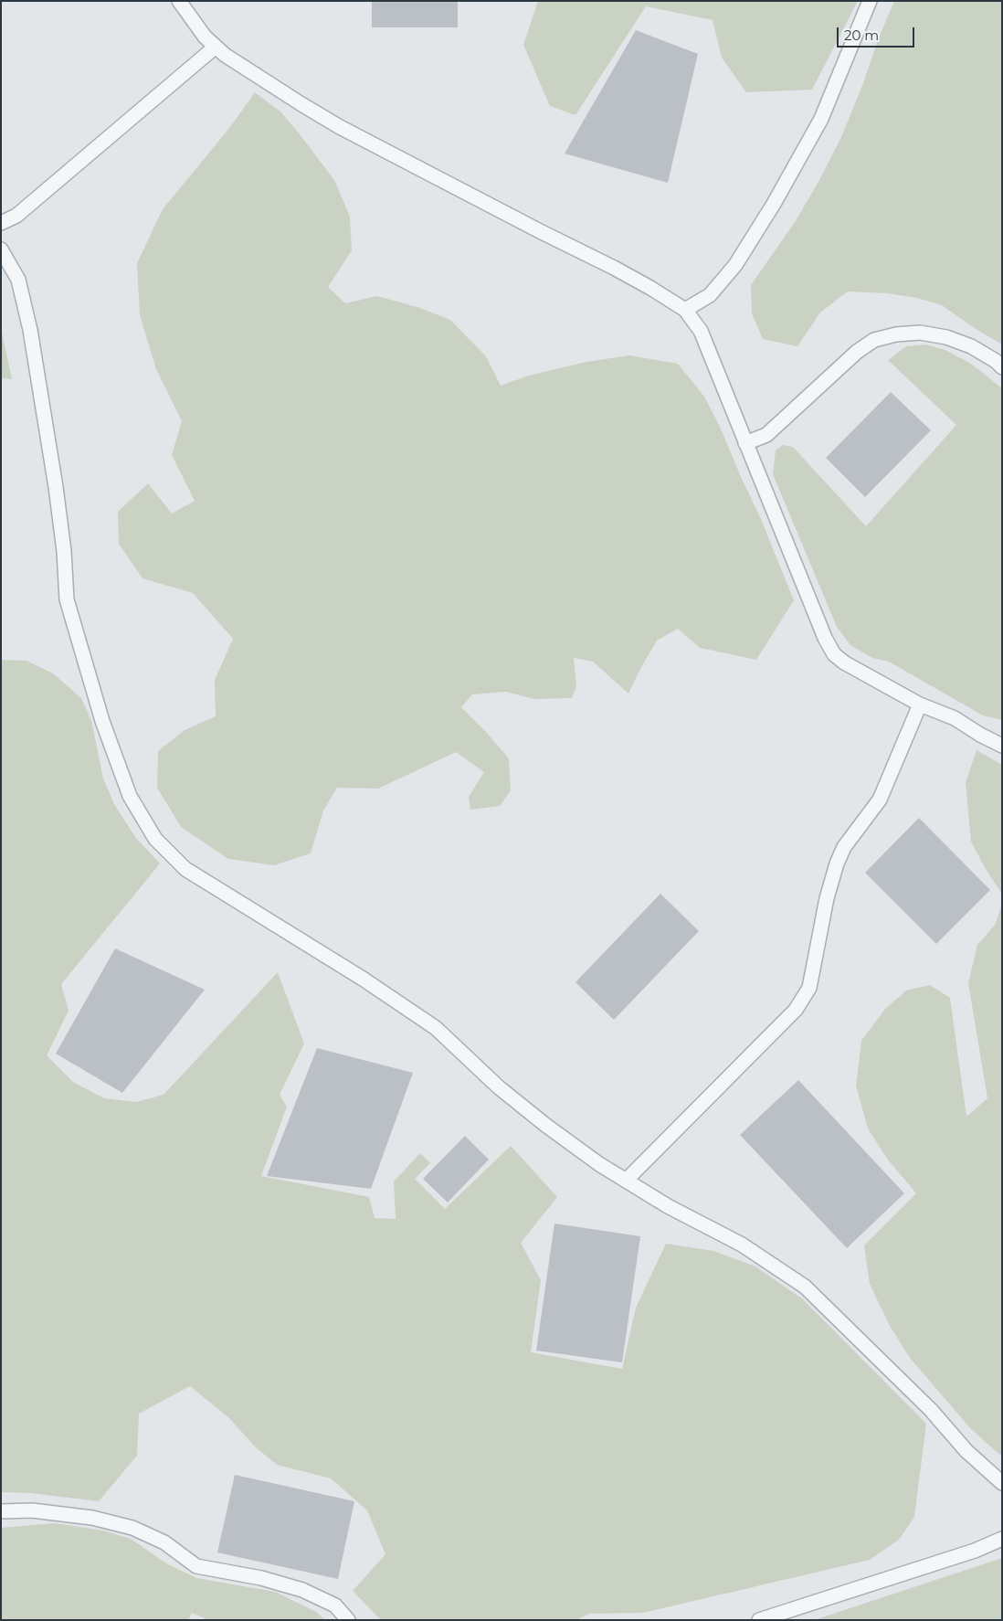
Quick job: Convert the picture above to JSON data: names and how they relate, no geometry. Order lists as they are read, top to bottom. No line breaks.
{"scale_bar":"20 m"}
